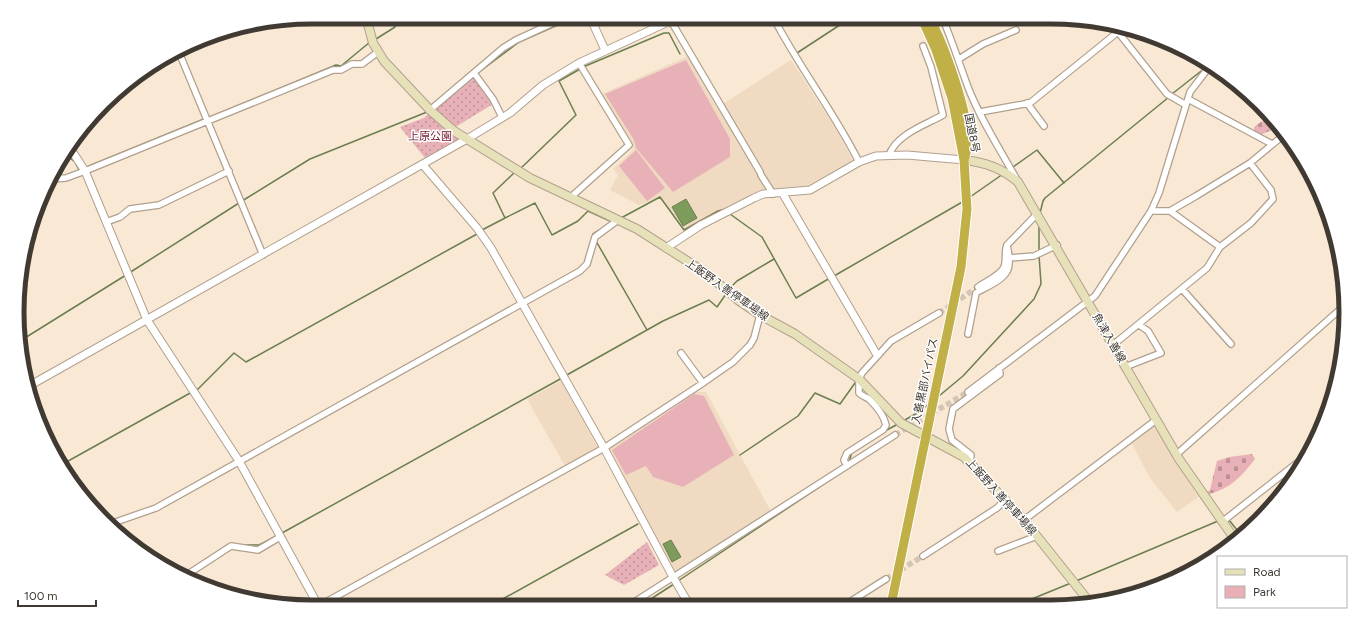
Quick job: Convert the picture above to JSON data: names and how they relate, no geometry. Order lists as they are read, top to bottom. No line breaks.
{"streets":{"highway":["国道8号","入善黒部バイパス"],"main road":["上飯野入善停車場線","魚津入善線"]},"crossings":[["国道8号","魚津入善線"],["国道8号","入善黒部バイパス"],["上飯野入善停車場線","入善黒部バイパス"],["魚津入善線","入善黒部バイパス"]],"parks":["上原公園"],"legend":["Road","Park"],"scale_bar":"100 m"}
